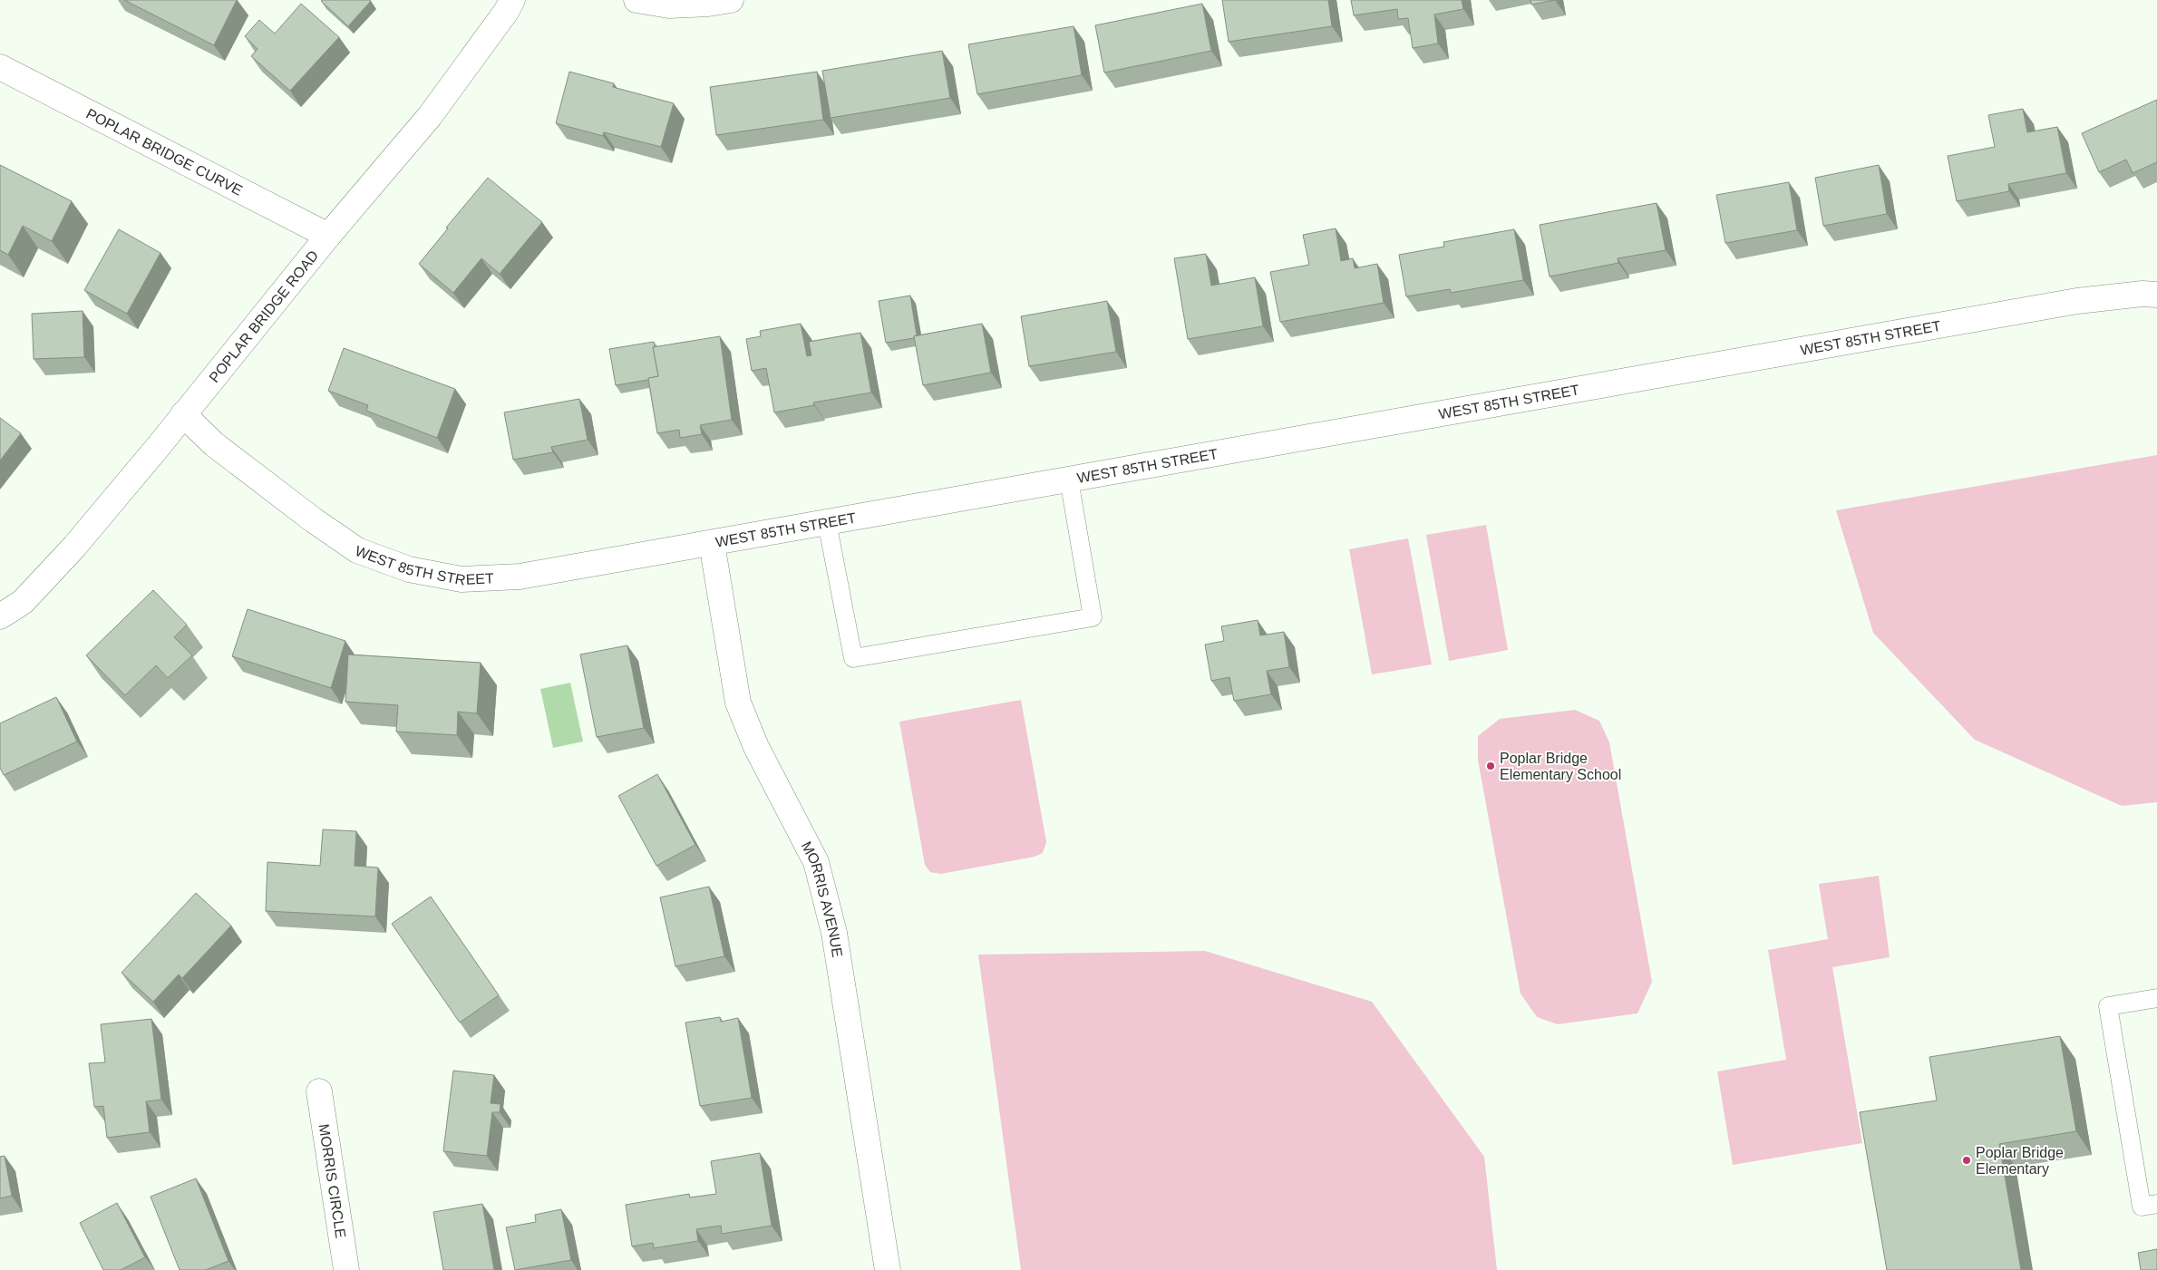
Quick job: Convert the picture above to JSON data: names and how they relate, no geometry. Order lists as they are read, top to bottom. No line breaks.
{"streets":{"street":["POPLAR BRIDGE CURVE","POPLAR BRIDGE ROAD","WEST 85TH STREET","MORRIS AVENUE","MORRIS CIRCLE"]},"crossings":[["POPLAR BRIDGE CURVE","POPLAR BRIDGE ROAD"],["POPLAR BRIDGE ROAD","WEST 85TH STREET"],["WEST 85TH STREET","MORRIS AVENUE"]],"places":["Poplar Bridge Elementary School","Poplar Bridge Elementary"]}
